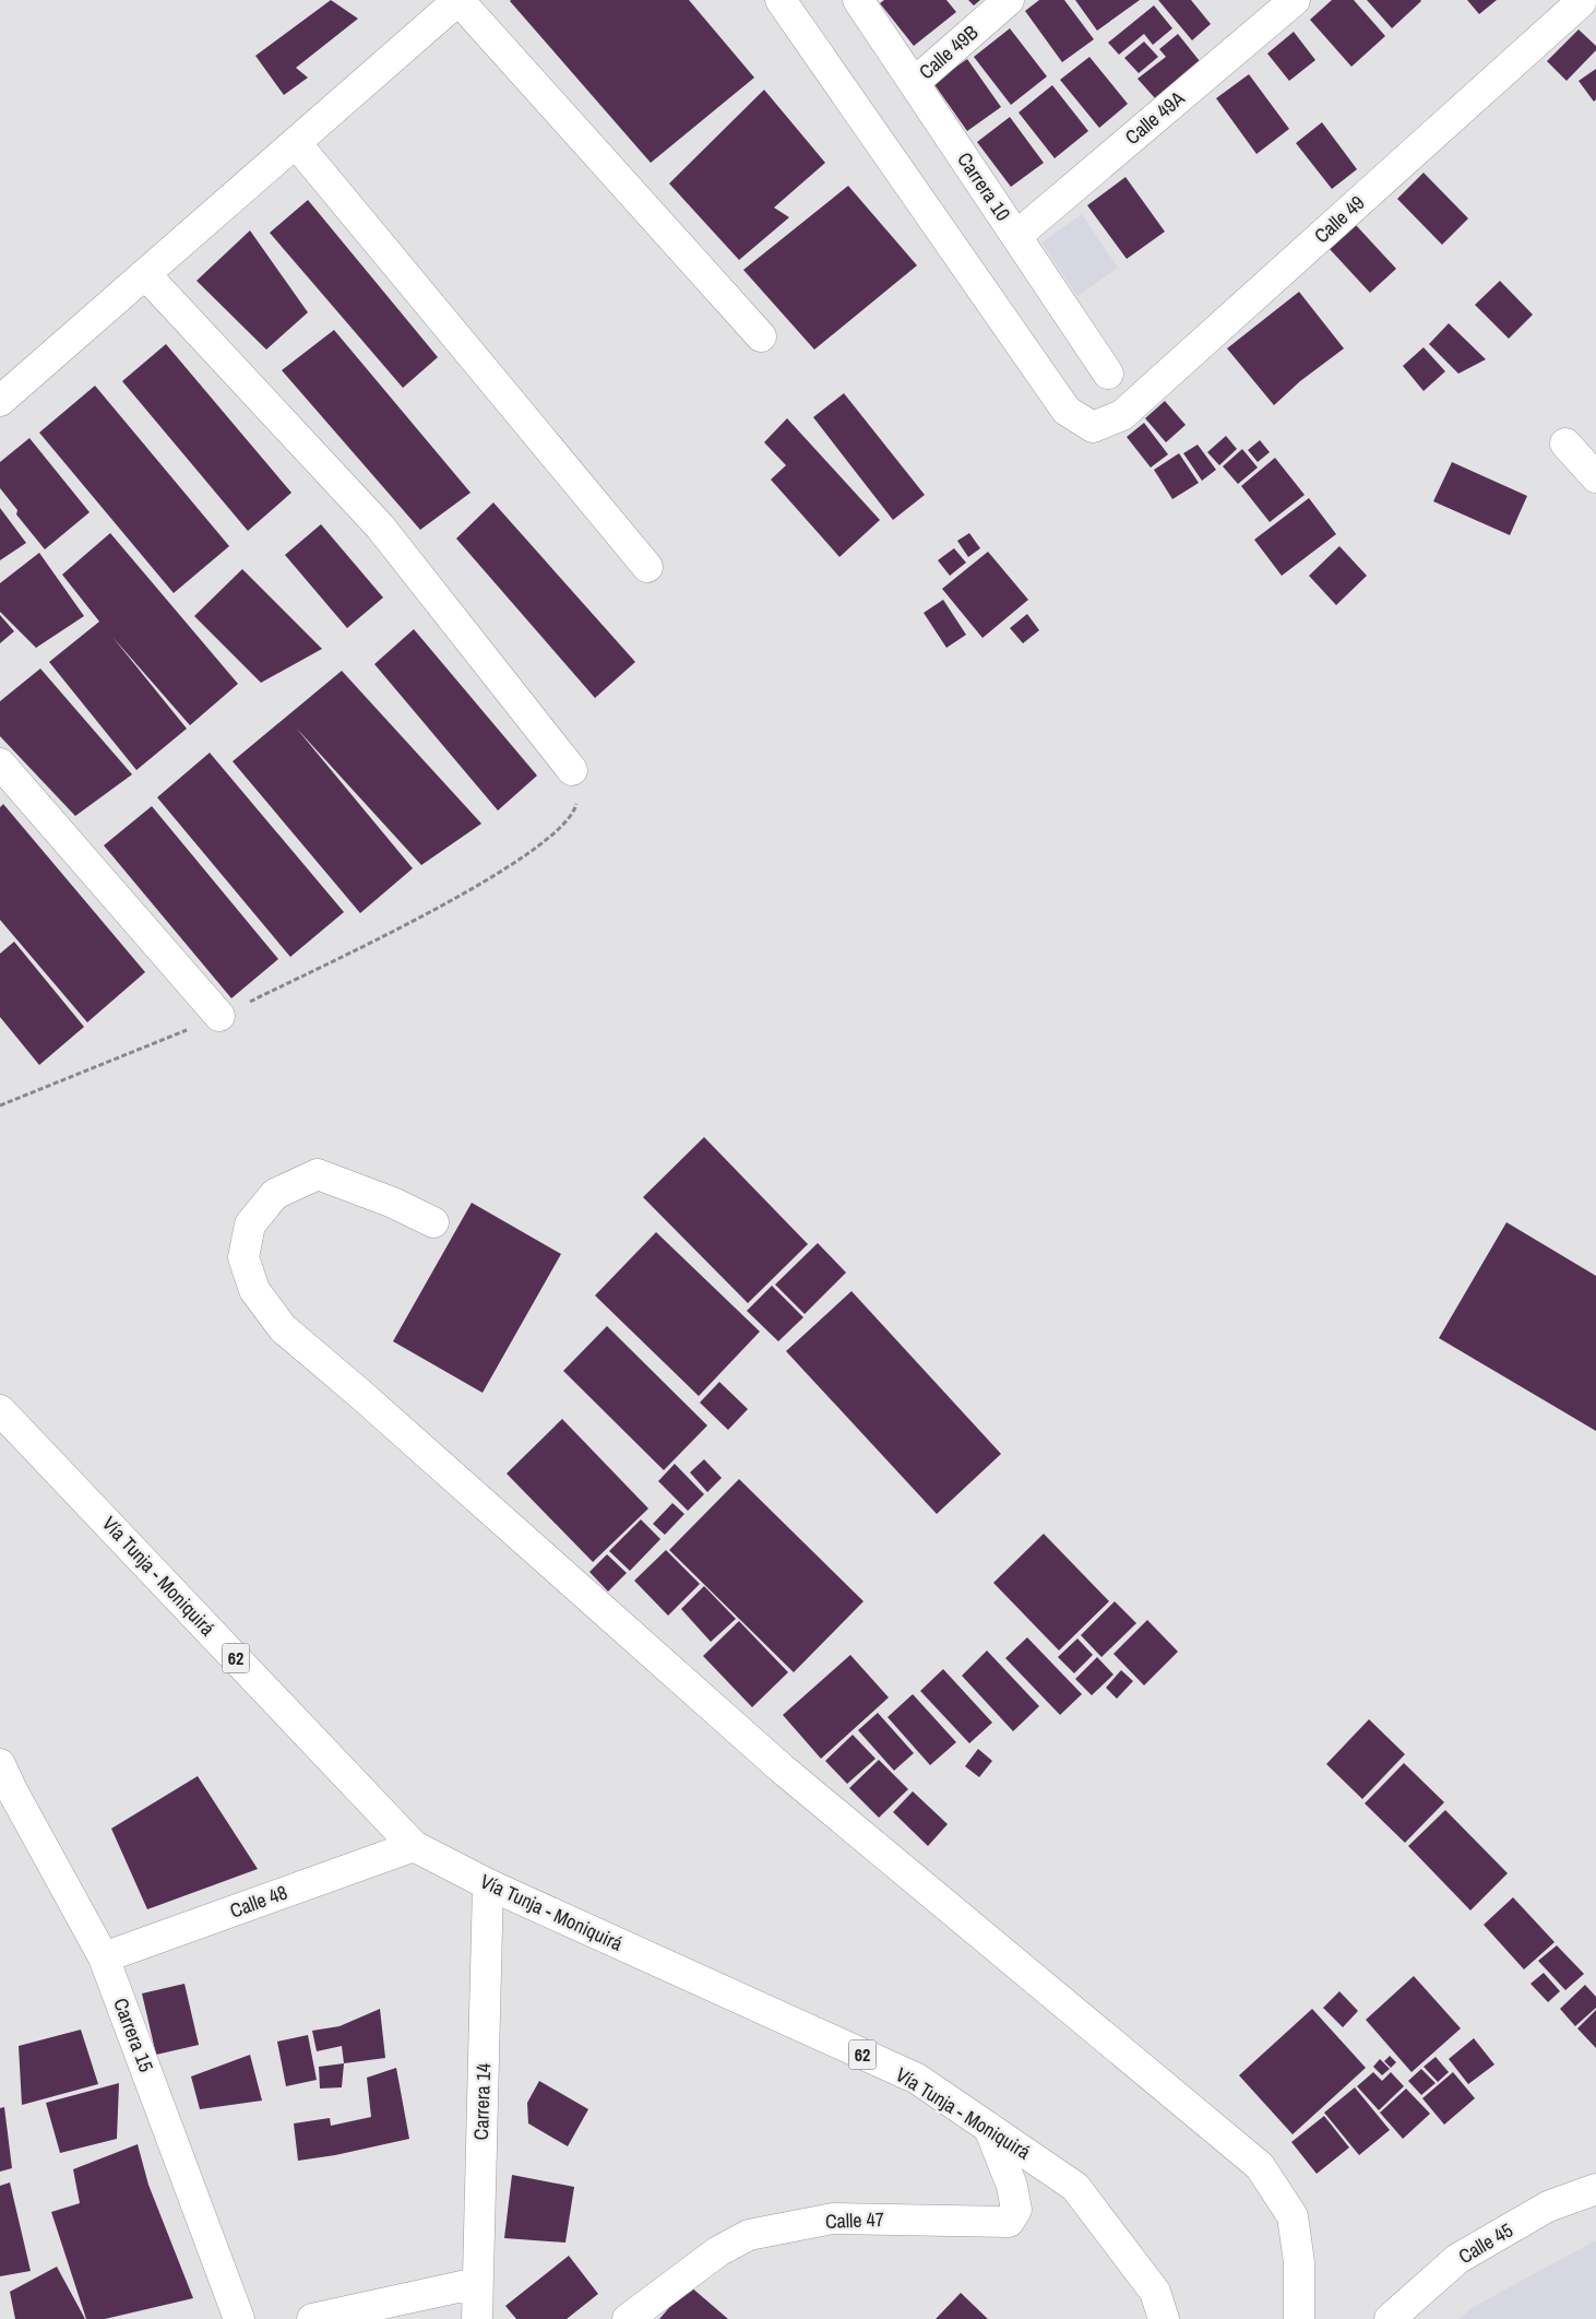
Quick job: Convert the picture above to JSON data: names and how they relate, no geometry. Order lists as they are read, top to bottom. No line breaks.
{"streets":{"street":["Calle 49B","Calle 49A","Carrera 10","Calle 49","Vía Tunja - Moniquirá","62","Calle 48","Carrera 15","Carrera 14","Calle 47","Calle 45"]},"crossings":[["Calle 49B","Carrera 10"],["Calle 49A","Carrera 10"],["Vía Tunja - Moniquirá","Calle 48"],["Vía Tunja - Moniquirá","Carrera 14"],["Vía Tunja - Moniquirá","Calle 47"],["Calle 48","Carrera 15"]]}
